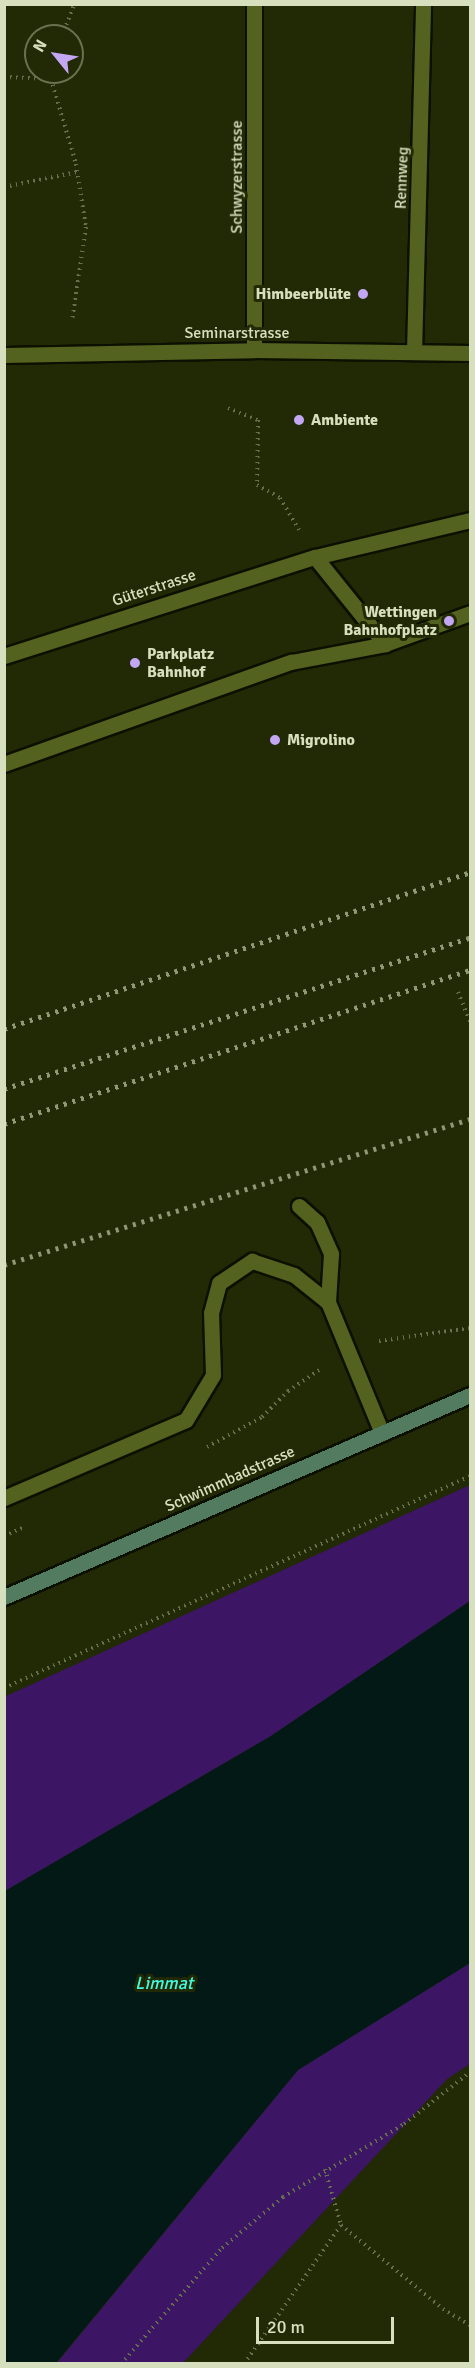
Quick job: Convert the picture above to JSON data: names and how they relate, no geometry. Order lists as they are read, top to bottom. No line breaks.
{"streets":{"main road":["Schwimmbadstrasse"],"street":["Schwyzerstrasse","Rennweg","Seminarstrasse","Güterstrasse"]},"crossings":[["Schwyzerstrasse","Seminarstrasse"],["Rennweg","Seminarstrasse"]],"water":["Limmat"],"places":["Himbeerblüte","Ambiente","Wettingen Bahnhofplatz","Parkplatz Bahnhof","Migrolino"],"scale_bar":"20 m","north":"top left"}
